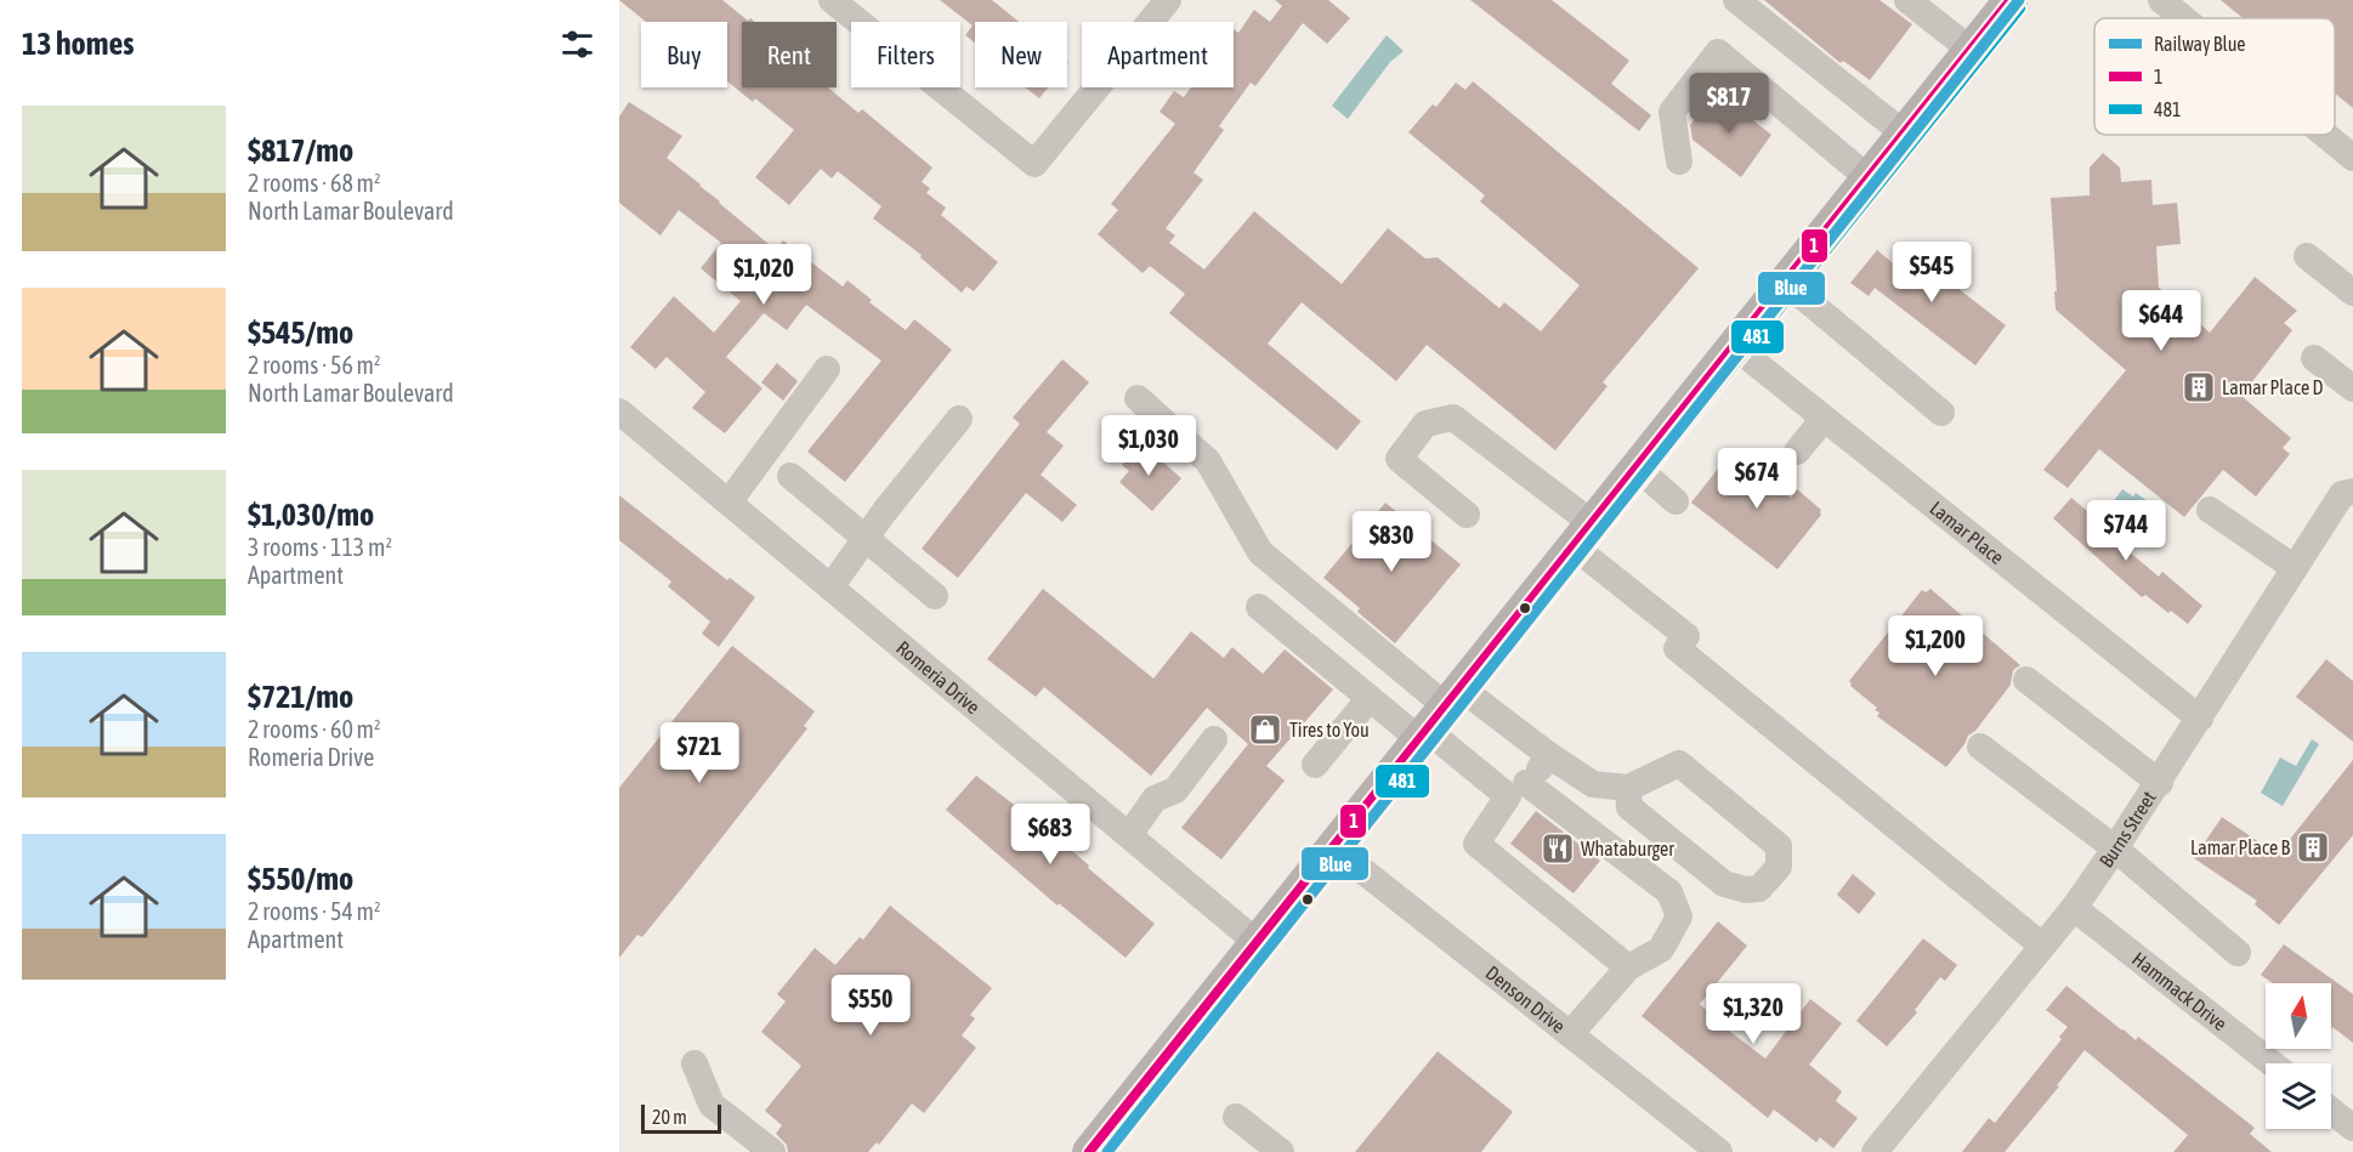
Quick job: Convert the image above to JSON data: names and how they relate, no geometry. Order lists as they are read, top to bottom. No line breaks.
{"streets":{"street":["Lamar Place","Romeria Drive","Burns Street","Hammack Drive","Denson Drive"]},"crossings":[["Lamar Place","Burns Street"],["Burns Street","Hammack Drive"]],"places":{"building":["Lamar Place D","Lamar Place B"],"shop":["Tires to You"],"restaurant":["Whataburger"]},"lines":["rail line Blue","transit line 1","transit line 481"],"legend":["Railway Blue","1","481"],"scale_bar":"20 m","north":"top","page":{"heading":"13 homes","chip":["Buy","Rent","Filters","New","Apartment"],"price":["$817","$545","$1,020","$644","$1,030","$674","$744","$830","$1,200","$721","$683","$550","$1,320"],"list":[{"name":"$817/mo","note":"2 rooms · 68 m² · North Lamar Boulevard"},{"name":"$545/mo","note":"2 rooms · 56 m² · North Lamar Boulevard"},{"name":"$1,030/mo","note":"3 rooms · 113 m² · Apartment"},{"name":"$721/mo","note":"2 rooms · 60 m² · Romeria Drive"},{"name":"$550/mo","note":"2 rooms · 54 m² · Apartment"}],"scale":"20 m"}}
